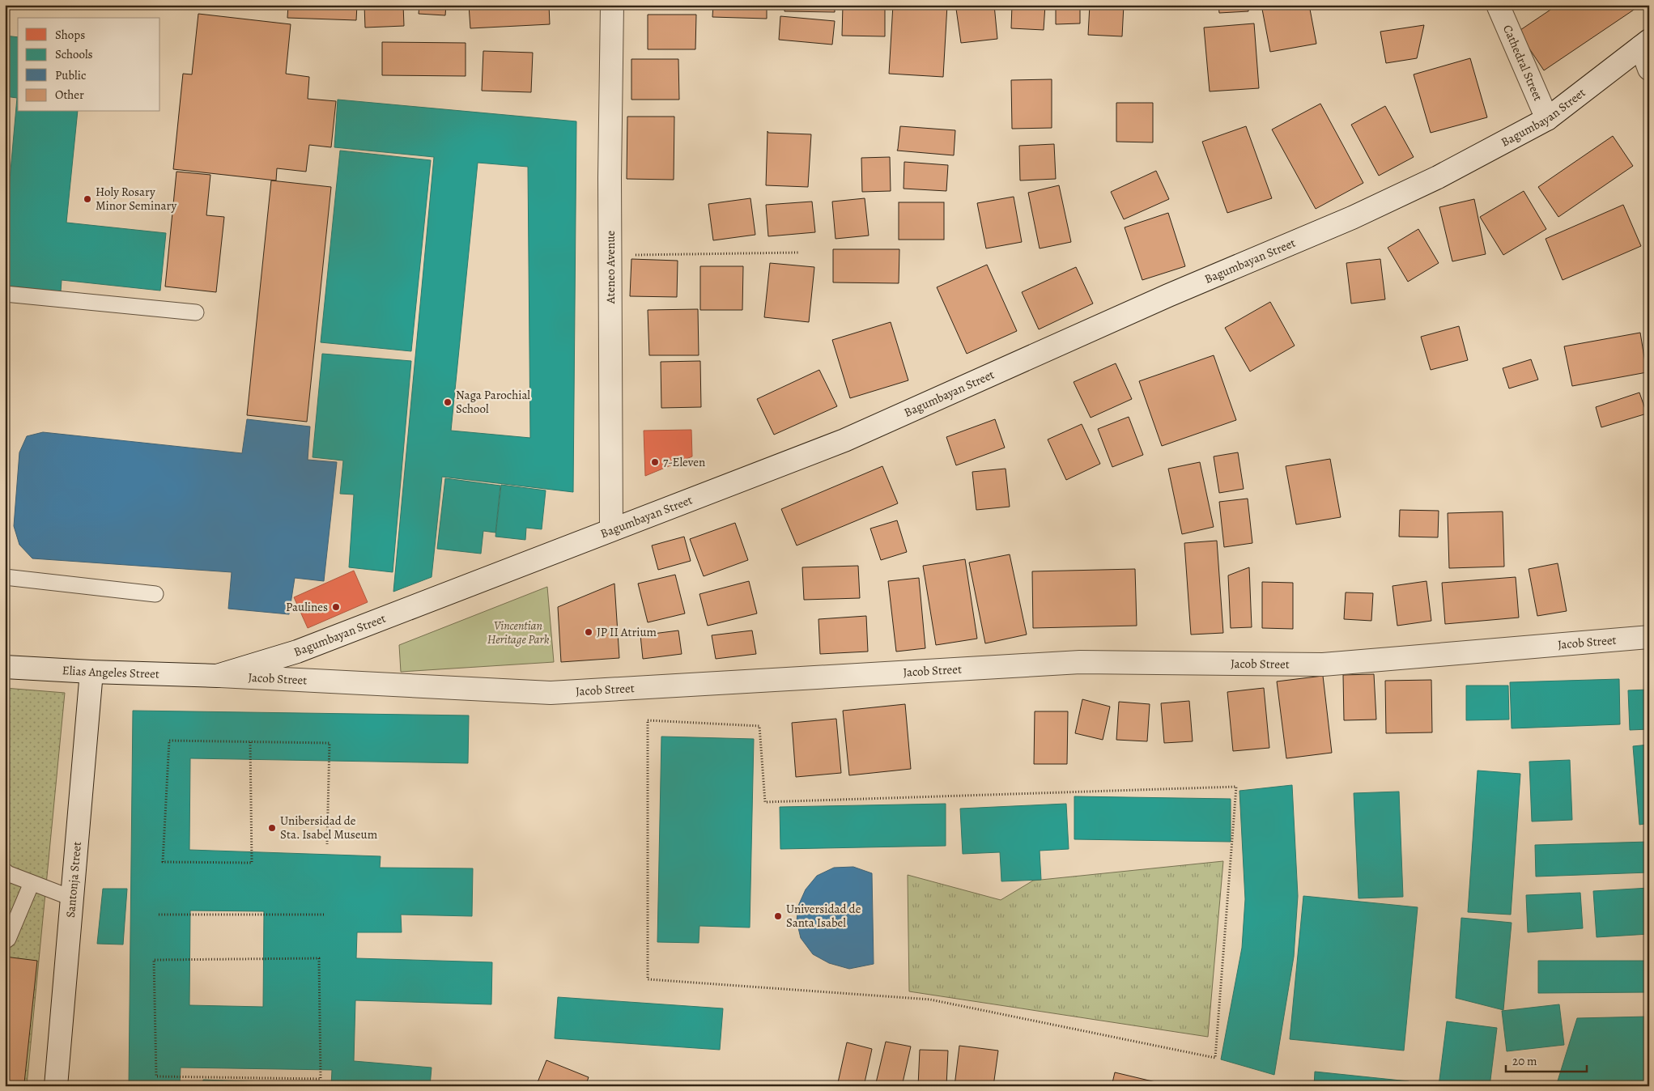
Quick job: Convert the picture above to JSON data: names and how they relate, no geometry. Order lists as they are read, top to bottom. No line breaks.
{"streets":{"main road":["Cathedral Street","Bagumbayan Street","Ateneo Avenue","Jacob Street","Elias Angeles Street","Santonja Street"]},"crossings":[["Cathedral Street","Bagumbayan Street"],["Bagumbayan Street","Ateneo Avenue"],["Bagumbayan Street","Jacob Street"],["Bagumbayan Street","Elias Angeles Street"],["Jacob Street","Elias Angeles Street"],["Elias Angeles Street","Santonja Street"]],"parks":["Vincentian Heritage Park"],"places":["Holy Rosary Minor Seminary","Naga Parochial School","7-Eleven","Paulines","JP II Atrium","Unibersidad de Sta. Isabel Museum","Universidad de Santa Isabel"],"legend":["Shops","Schools","Public","Other"],"scale_bar":"20 m"}
